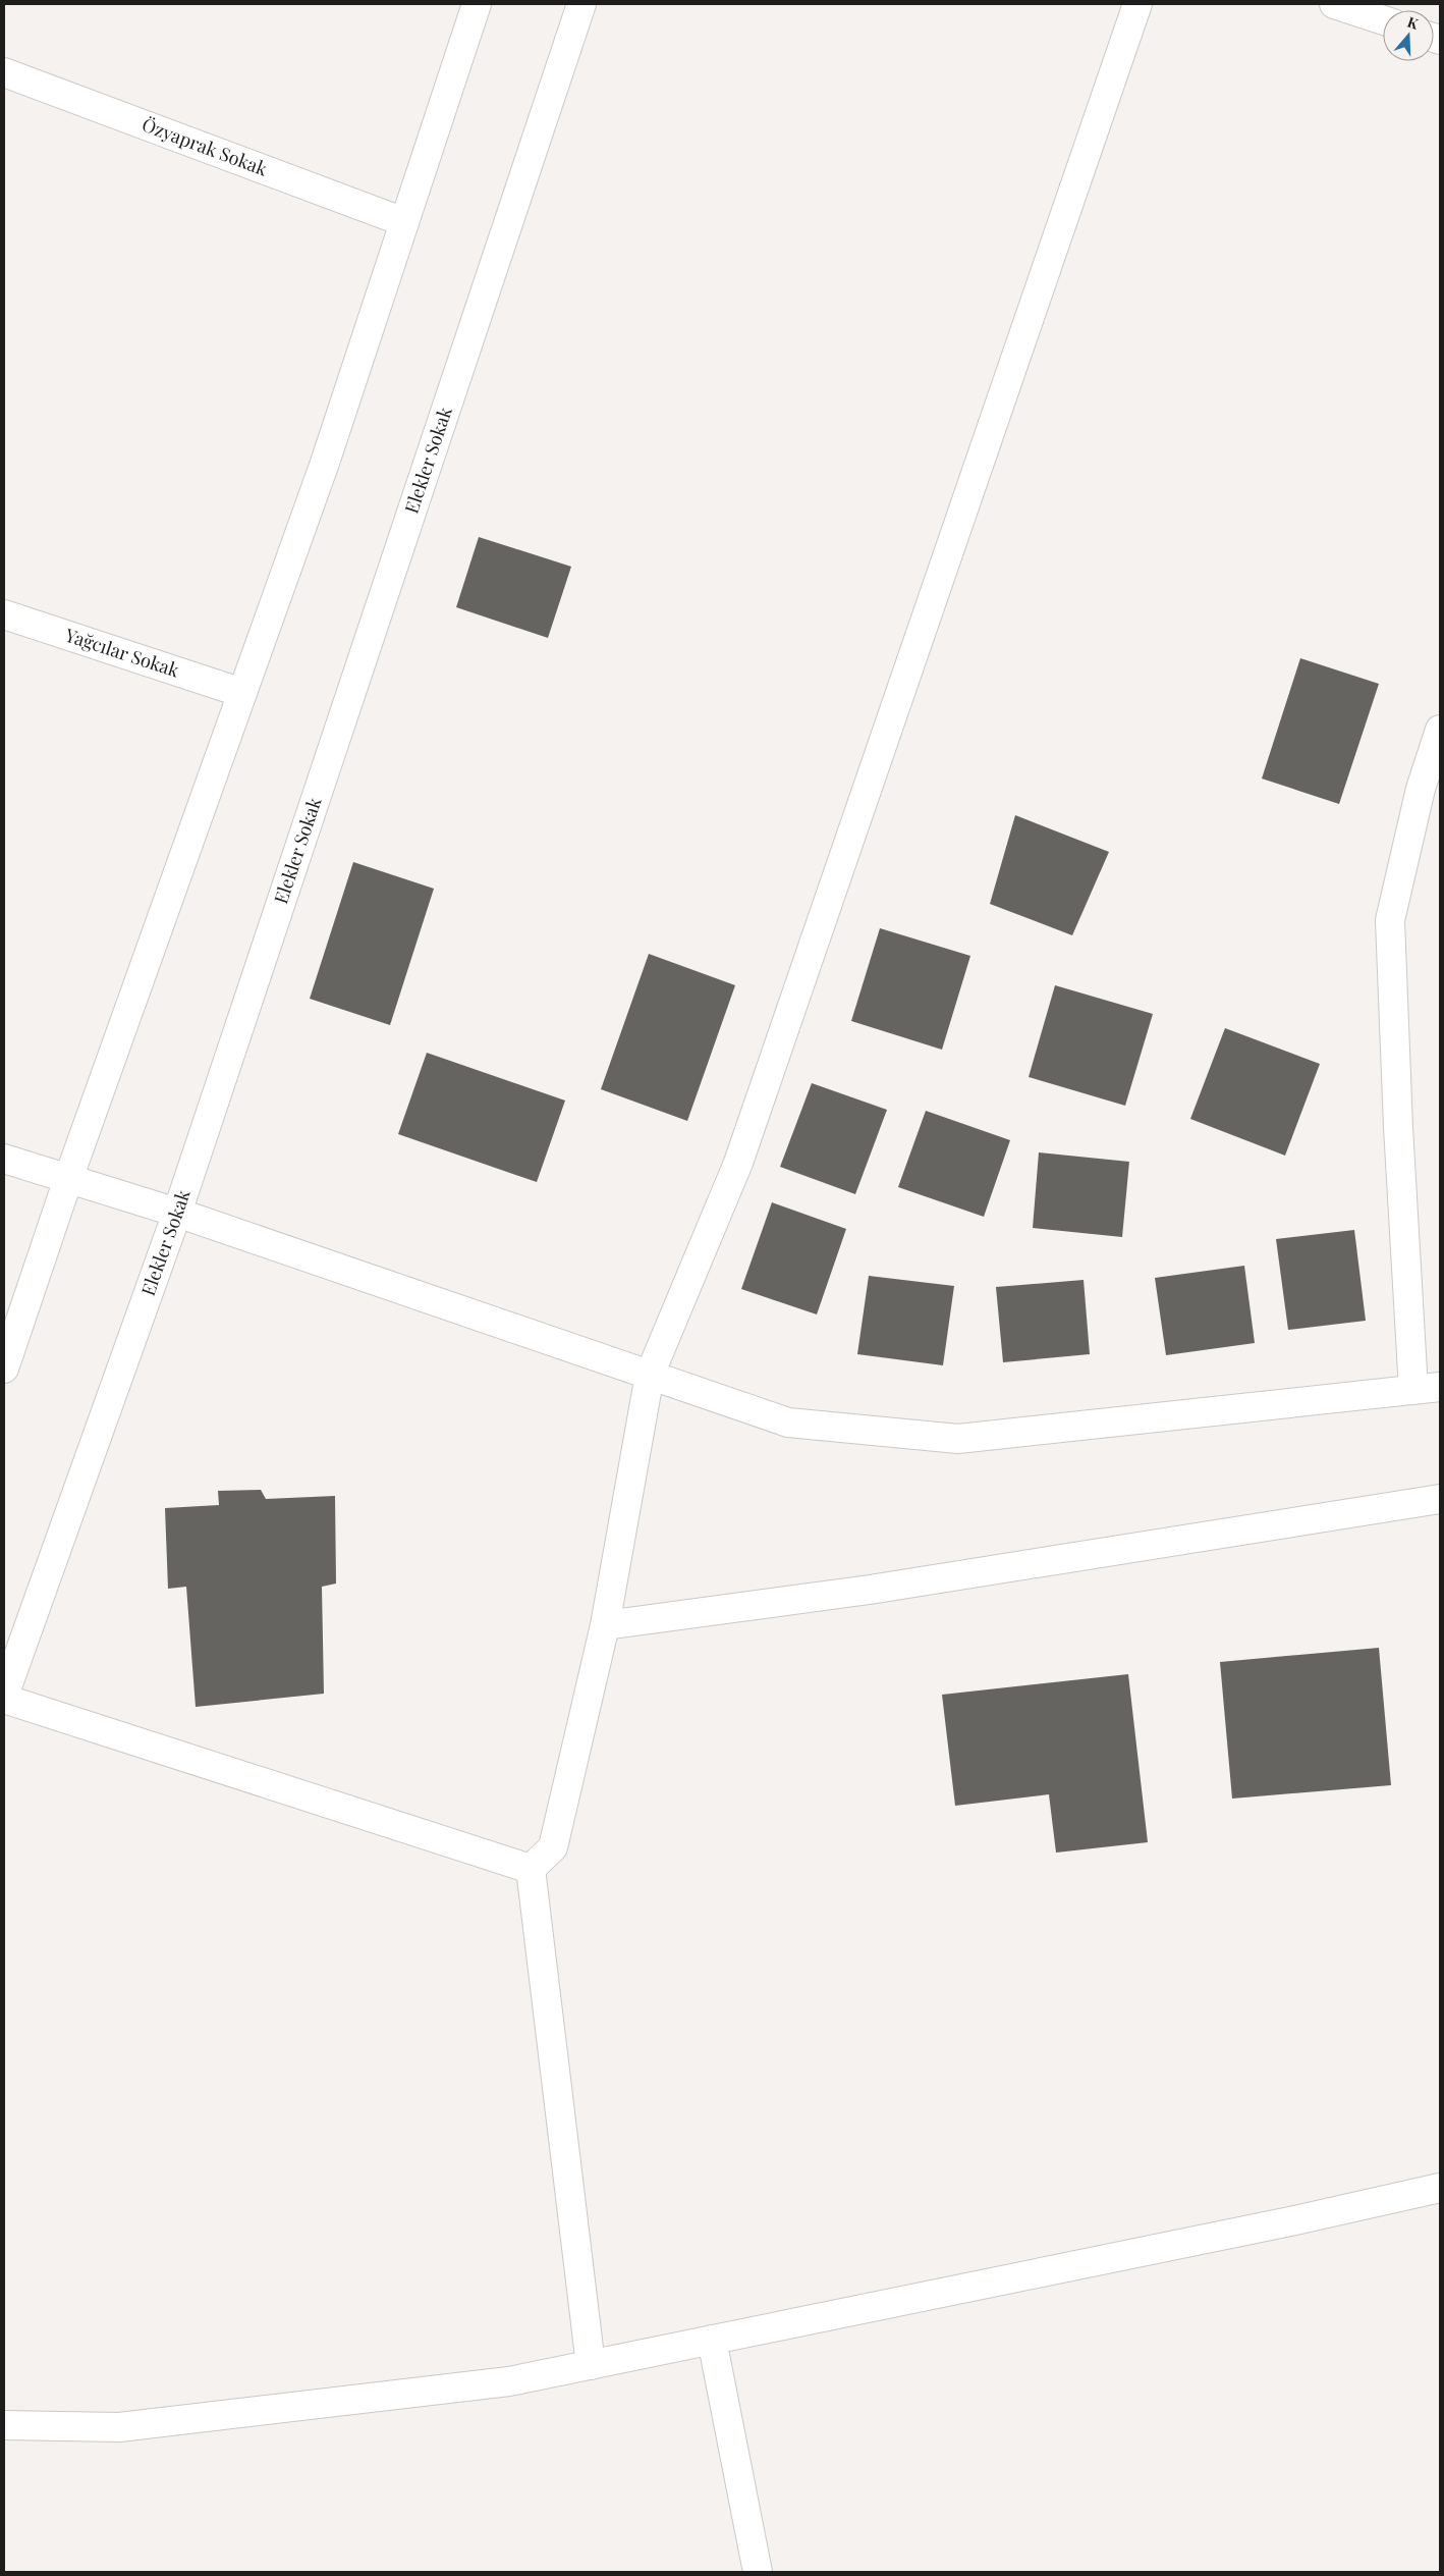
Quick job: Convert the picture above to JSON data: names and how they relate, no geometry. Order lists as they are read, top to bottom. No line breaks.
{"streets":{"street":["Özyaprak Sokak","Elekler Sokak","Yağcılar Sokak"]},"north":"top"}
